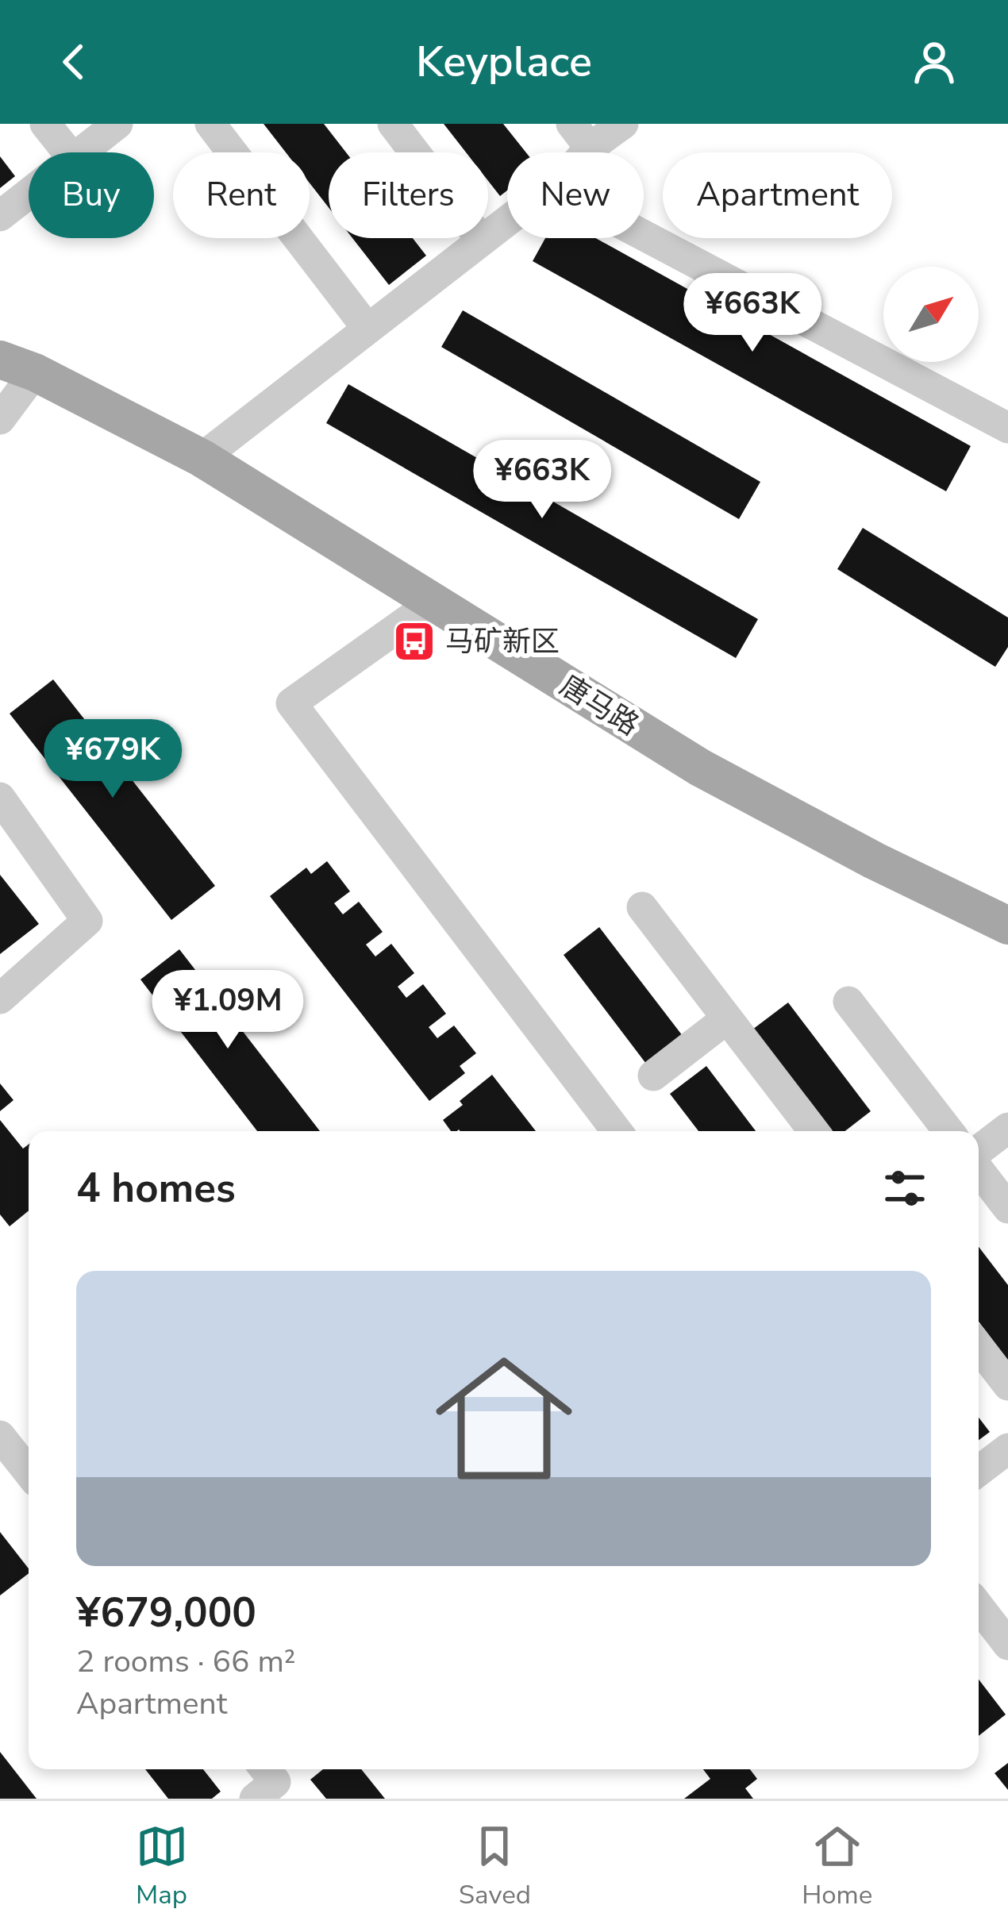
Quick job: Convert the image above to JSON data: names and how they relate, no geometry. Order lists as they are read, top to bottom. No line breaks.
{"streets":{"main road":["唐马路"]},"places":{"bus stop":["马矿新区"]},"north":"top right","page":{"header":"Keyplace","chip":["Buy","Rent","Filters","New","Apartment"],"price":["¥663K","¥663K","¥679K","¥1.09M"],"heading":"4 homes","list":[{"name":"¥679,000","note":"2 rooms · 66 m² · Apartment"}],"tabs":["Map","Saved","Home"]}}
